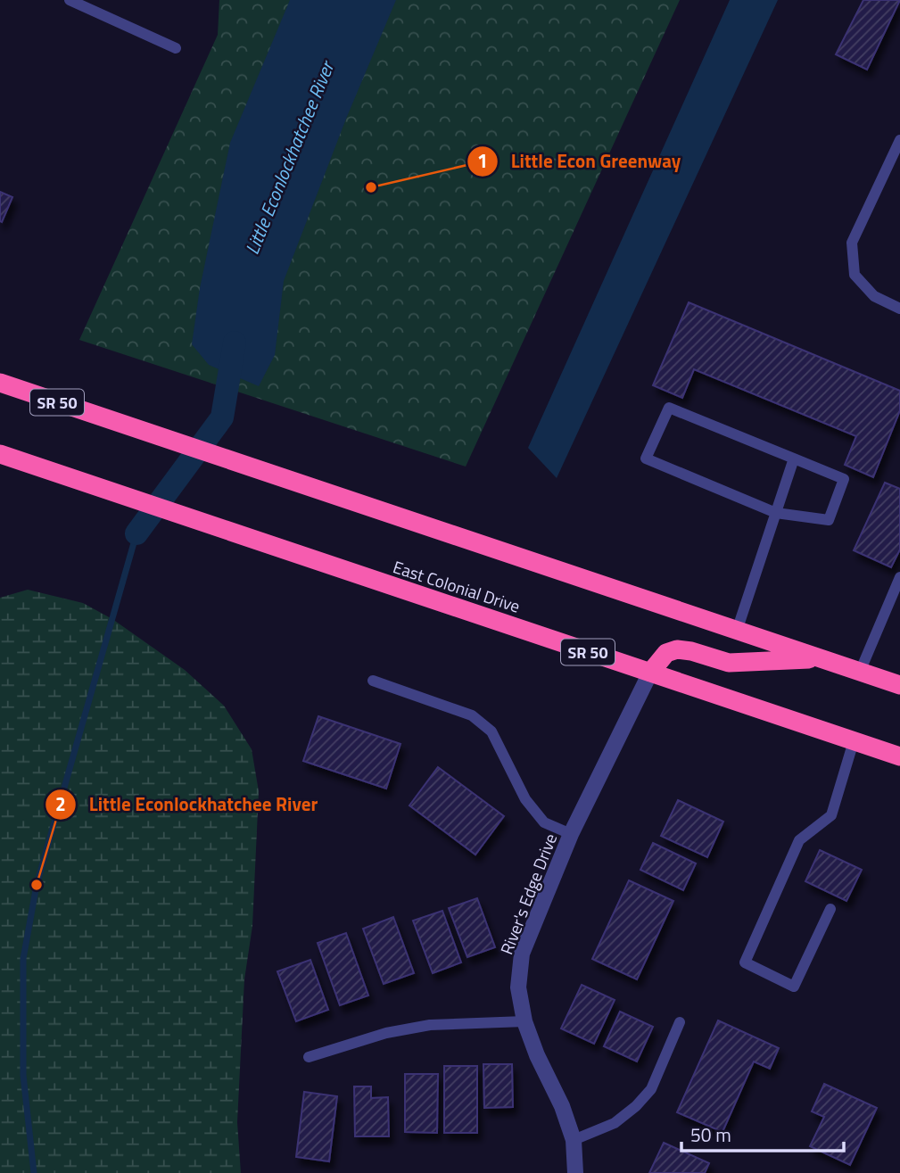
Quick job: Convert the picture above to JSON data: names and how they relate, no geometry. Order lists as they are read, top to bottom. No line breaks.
{"streets":{"highway":["SR 50","East Colonial Drive"],"street":["River's Edge Drive"]},"crossings":[["East Colonial Drive","River's Edge Drive"]],"water":["Little Econlockhatchee River"],"places":["Little Econ Greenway","Little Econlockhatchee River"],"scale_bar":"50 m"}
